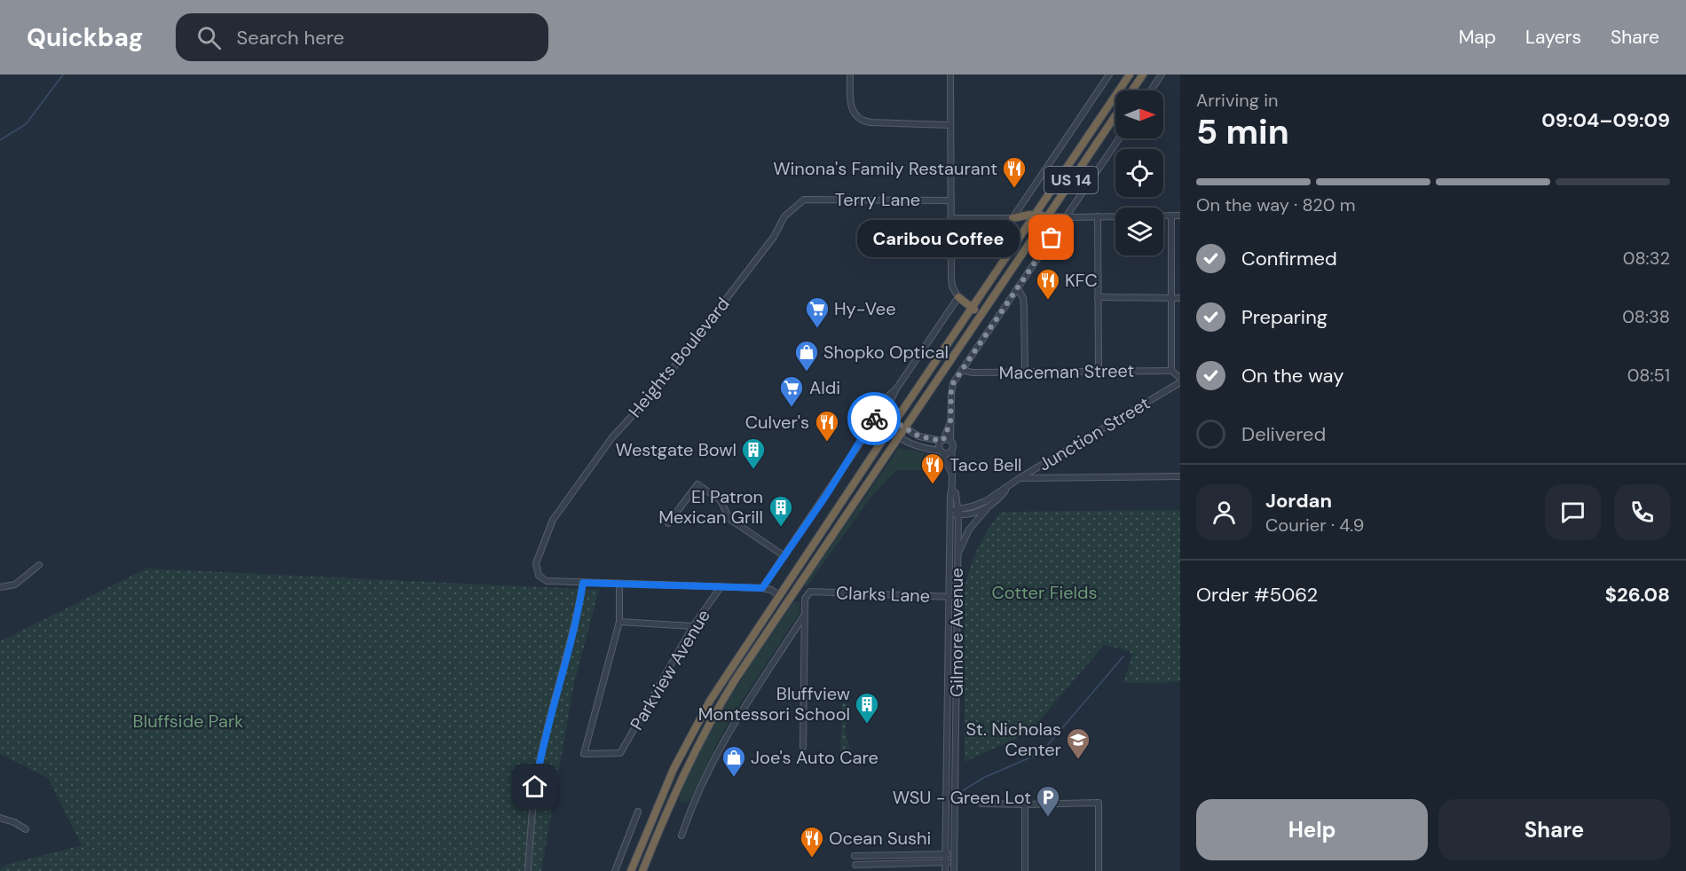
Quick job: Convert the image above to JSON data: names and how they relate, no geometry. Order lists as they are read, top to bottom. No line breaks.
{"streets":{"highway":["US 14"],"street":["Terry Lane","Heights Boulevard","Maceman Street","Junction Street","Clarks Lane","Gilmore Avenue","Parkview Avenue"]},"crossings":[["Terry Lane","Heights Boulevard"],["Maceman Street","Gilmore Avenue"],["Junction Street","Gilmore Avenue"],["Clarks Lane","Gilmore Avenue"]],"parks":["Cotter Fields","Bluffside Park"],"places":{"restaurant":["Winona's Family Restaurant","KFC","Culver's","Taco Bell","Ocean Sushi"],"other":["Caribou Coffee"],"supermarket":["Hy-Vee","Aldi"],"shop":["Shopko Optical","Joe's Auto Care"],"building":["Westgate Bowl","El Patron Mexican Grill","Bluffview Montessori School"],"school or university":["St. Nicholas Center"],"parking":["WSU - Green Lot"]},"north":"right","page":{"header":"Quickbag","search":"Search here","nav":["Map","Layers","Share"],"heading":["5 min","Arriving in","09:04–09:09"],"panel":["Jordan","Courier · 4.9","Order #5062","$26.08"],"bar":"On the way · 820 m","bubble":"Caribou Coffee","list":[["Confirmed","08:32"],["Preparing","08:38"],["On the way","08:51"],"Delivered"],"buttons":["Help","Share"]}}
